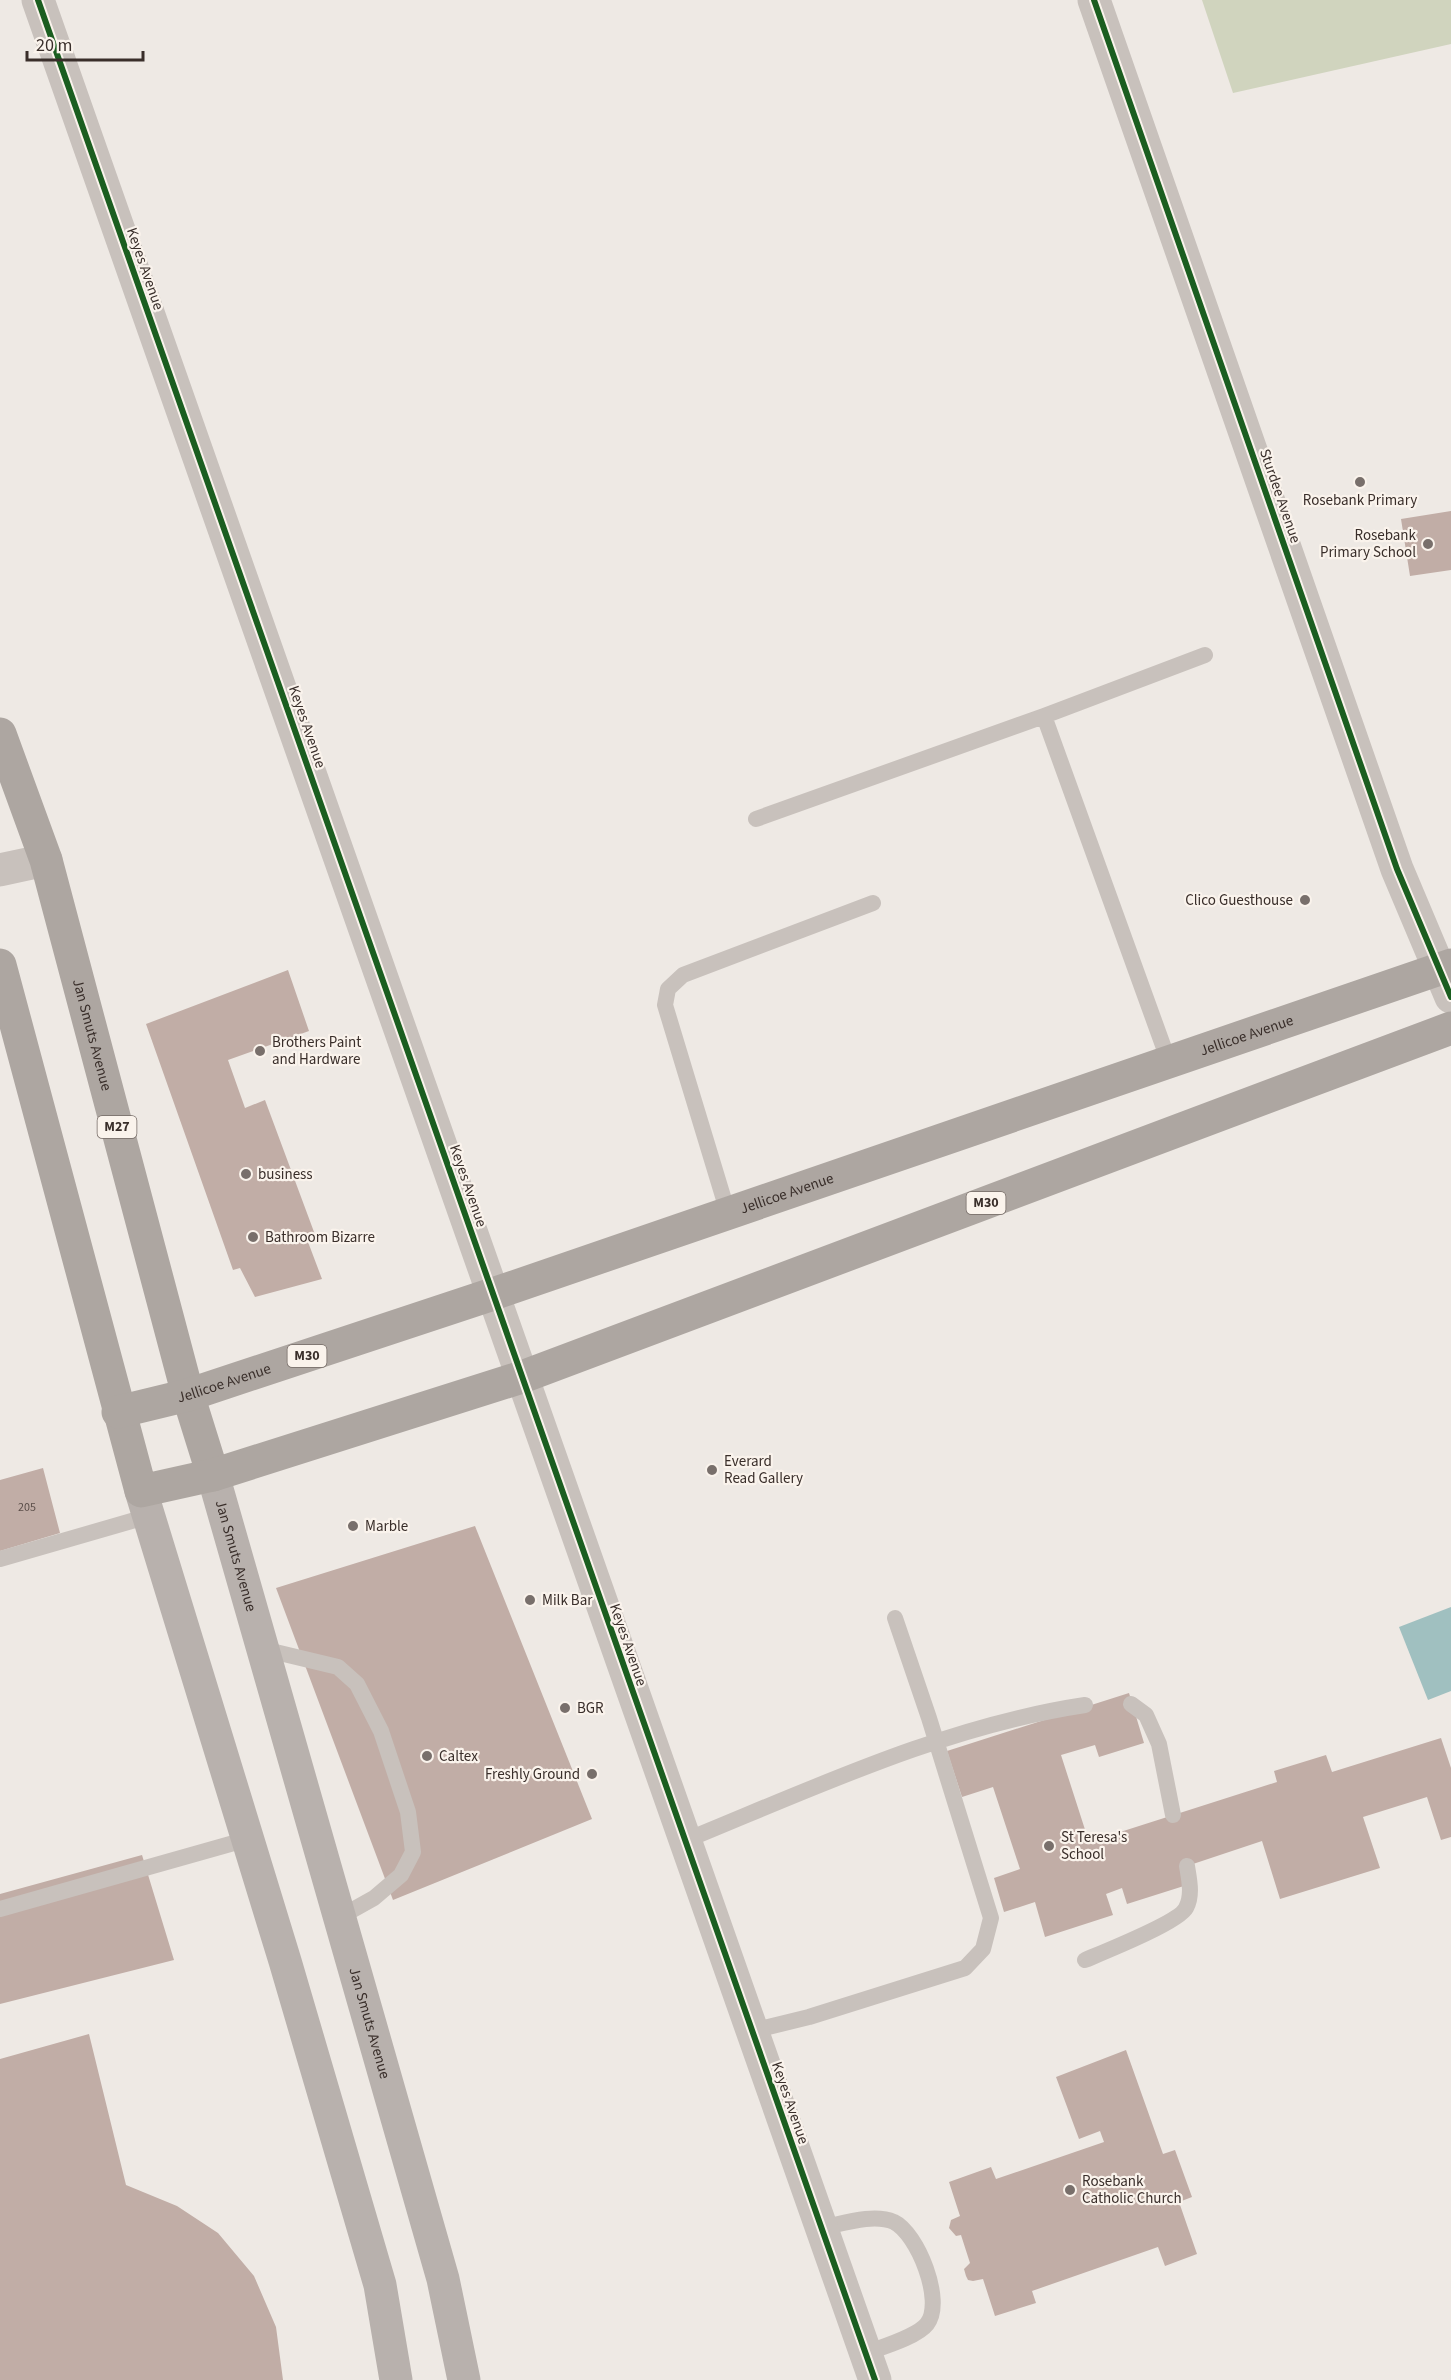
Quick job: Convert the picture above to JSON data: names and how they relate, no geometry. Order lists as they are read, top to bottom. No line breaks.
{"streets":{"main road":["Jan Smuts Avenue","Jellicoe Avenue","M27","M30"],"street":["Keyes Avenue","Sturdee Avenue"]},"crossings":[["Keyes Avenue","Jellicoe Avenue"],["Keyes Avenue","M30"],["Sturdee Avenue","Jellicoe Avenue"],["Jan Smuts Avenue","Jellicoe Avenue"],["Jan Smuts Avenue","M30"]],"places":["Rosebank Primary","Rosebank Primary School","Clico Guesthouse","Brothers Paint and Hardware","business","Bathroom Bizarre","Everard Read Gallery","Marble","Milk Bar","BGR","Caltex","Freshly Ground","St Teresa's School","Rosebank Catholic Church"],"house_numbers":["205"],"scale_bar":"20 m"}
